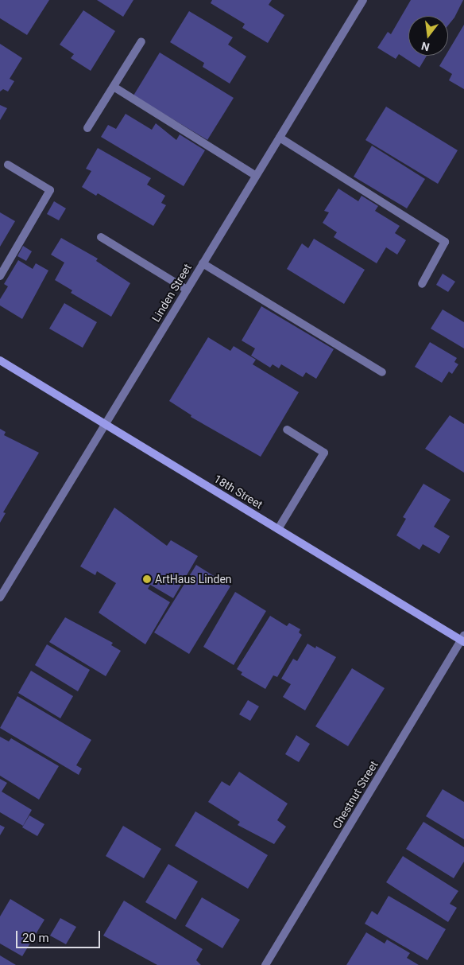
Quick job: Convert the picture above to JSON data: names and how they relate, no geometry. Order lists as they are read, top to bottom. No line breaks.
{"streets":{"street":["Linden Street","18th Street","Chestnut Street"]},"crossings":[["Linden Street","18th Street"],["18th Street","Chestnut Street"]],"places":["ArtHaus Linden"],"scale_bar":"20 m","north":"bottom"}
